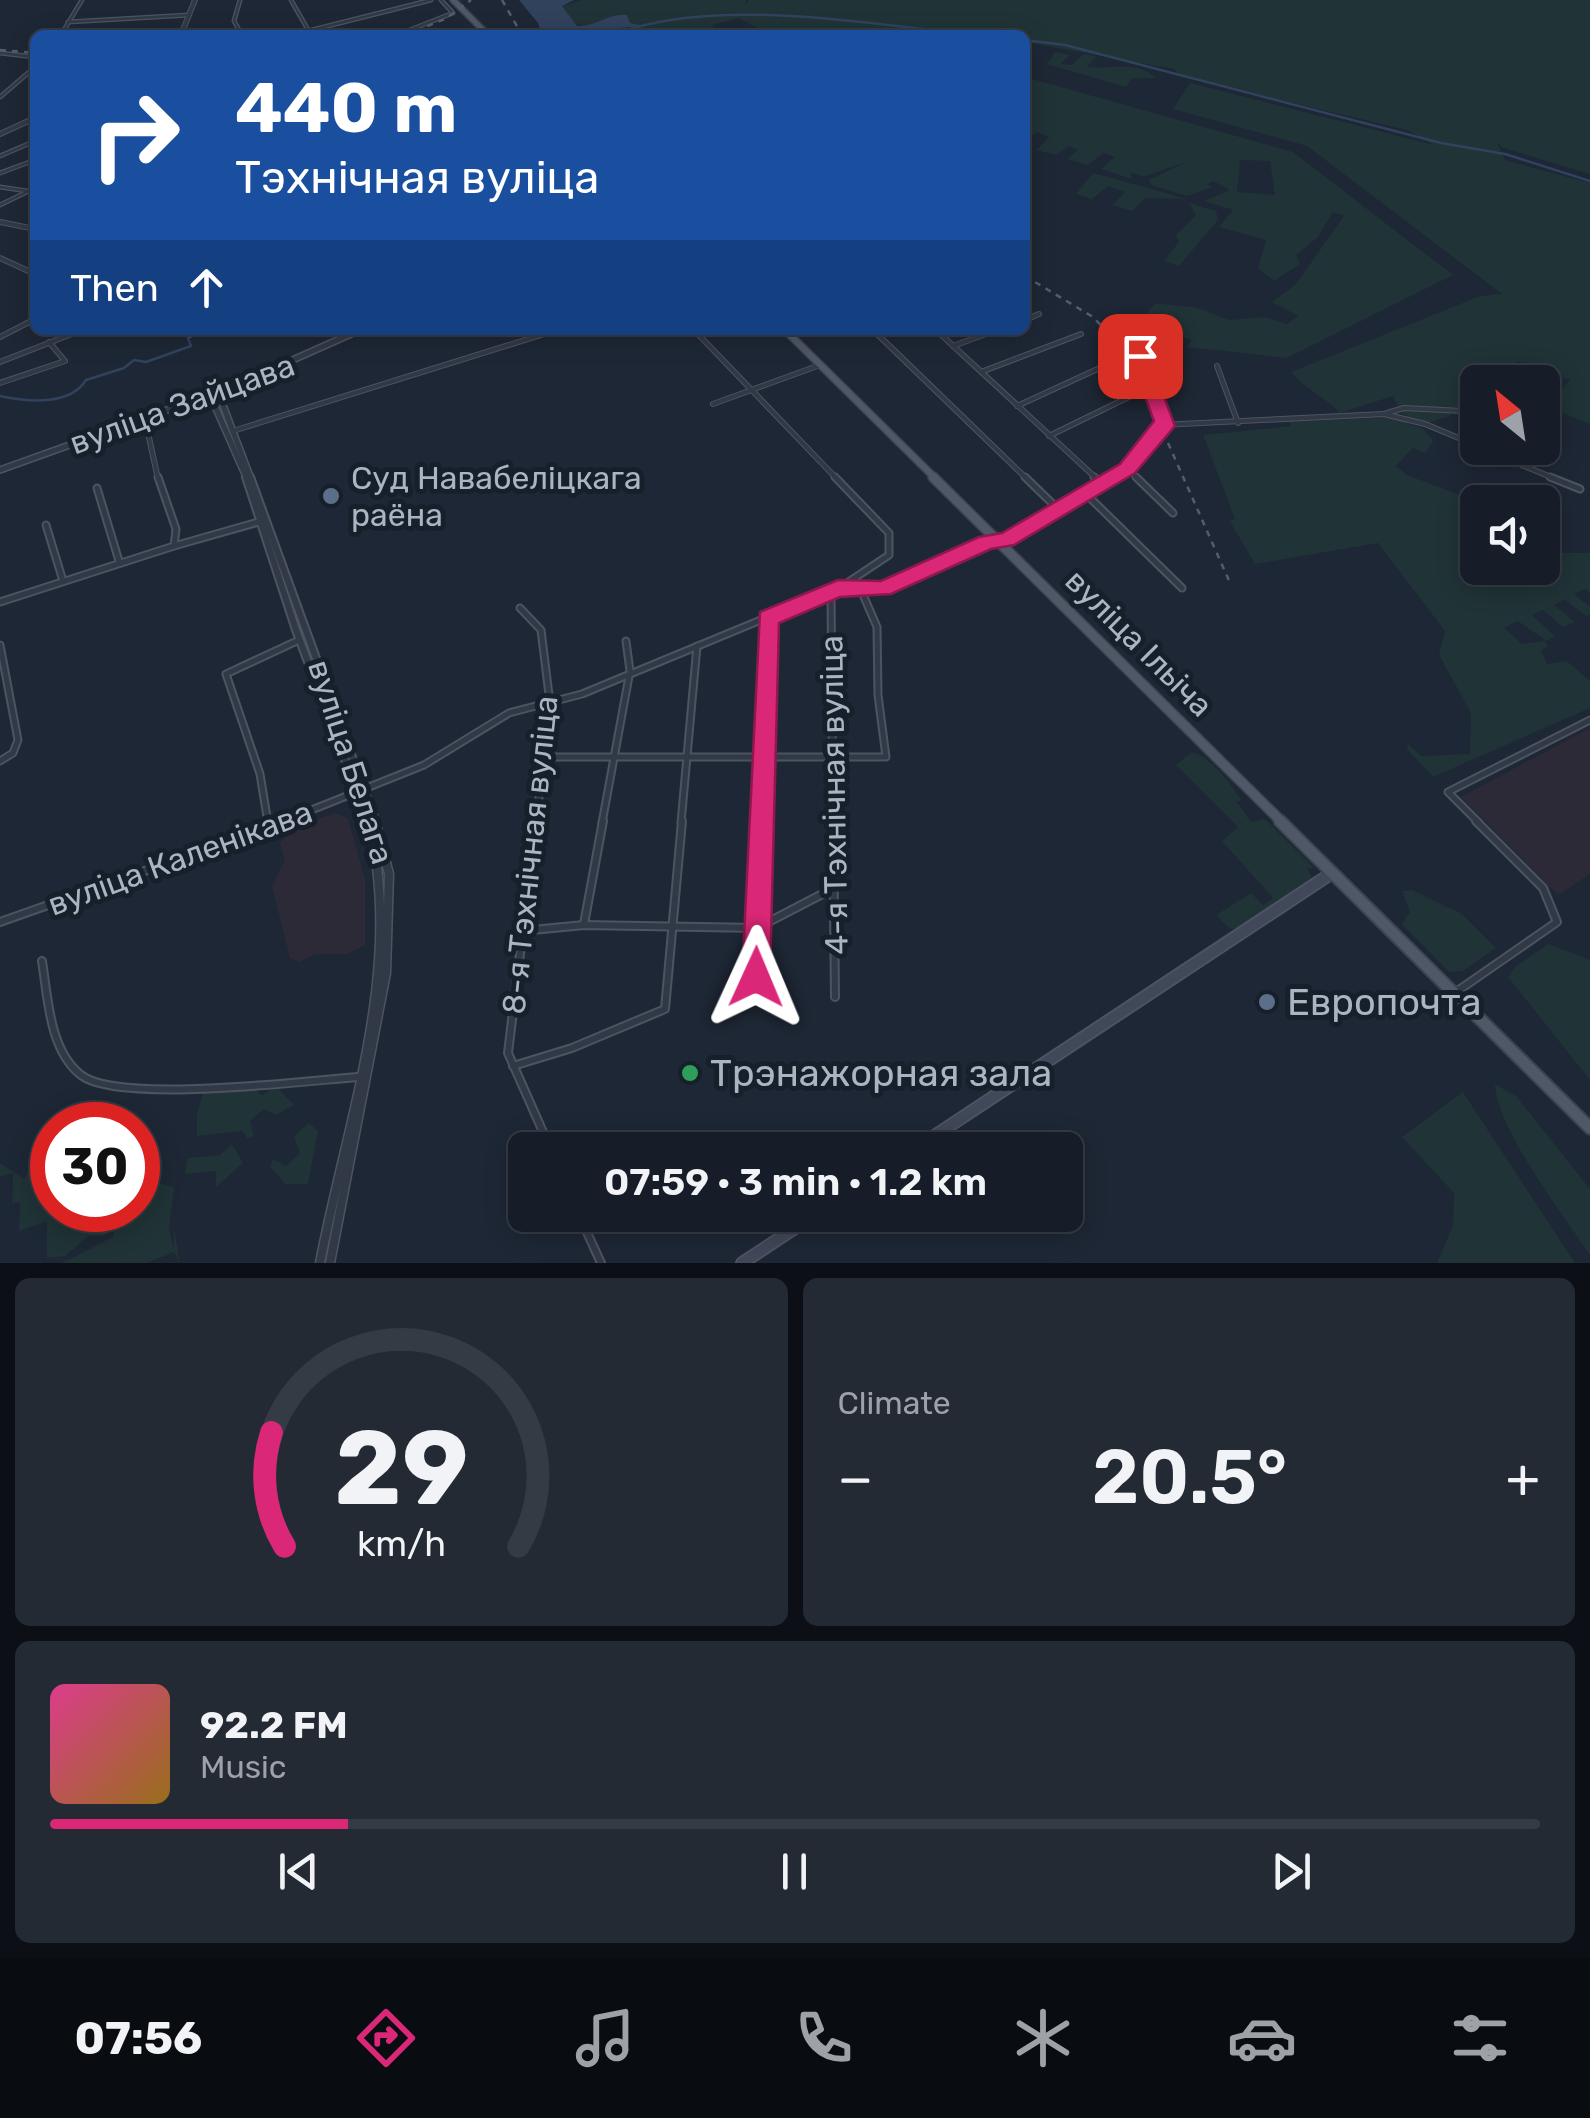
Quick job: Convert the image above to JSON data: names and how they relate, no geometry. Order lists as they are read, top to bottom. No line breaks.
{"streets":{"main road":["вуліца Ільіча"],"street":["вуліца Зайцава","вуліца Белага","4-я Тэхнічная вуліца","8-я Тэхнічная вуліца","вуліца Каленікава"]},"crossings":[["вуліца Зайцава","вуліца Белага"],["вуліца Белага","вуліца Каленікава"],["4-я Тэхнічная вуліца","вуліца Каленікава"],["8-я Тэхнічная вуліца","вуліца Каленікава"]],"places":["Суд Навабеліцкага раёна","Европочта","Трэнажорная зала"],"north":"top left","page":{"turn":["440 m","Тэхнічная вуліца"],"then":"Then","limit":"30","trip":"07:59 · 3 min · 1.2 km","tile":"Climate","heat":["−","20.5°","+"],"song":["92.2 FM","Music"],"tabs":"07:56","gauge":["29","km/h"]}}
